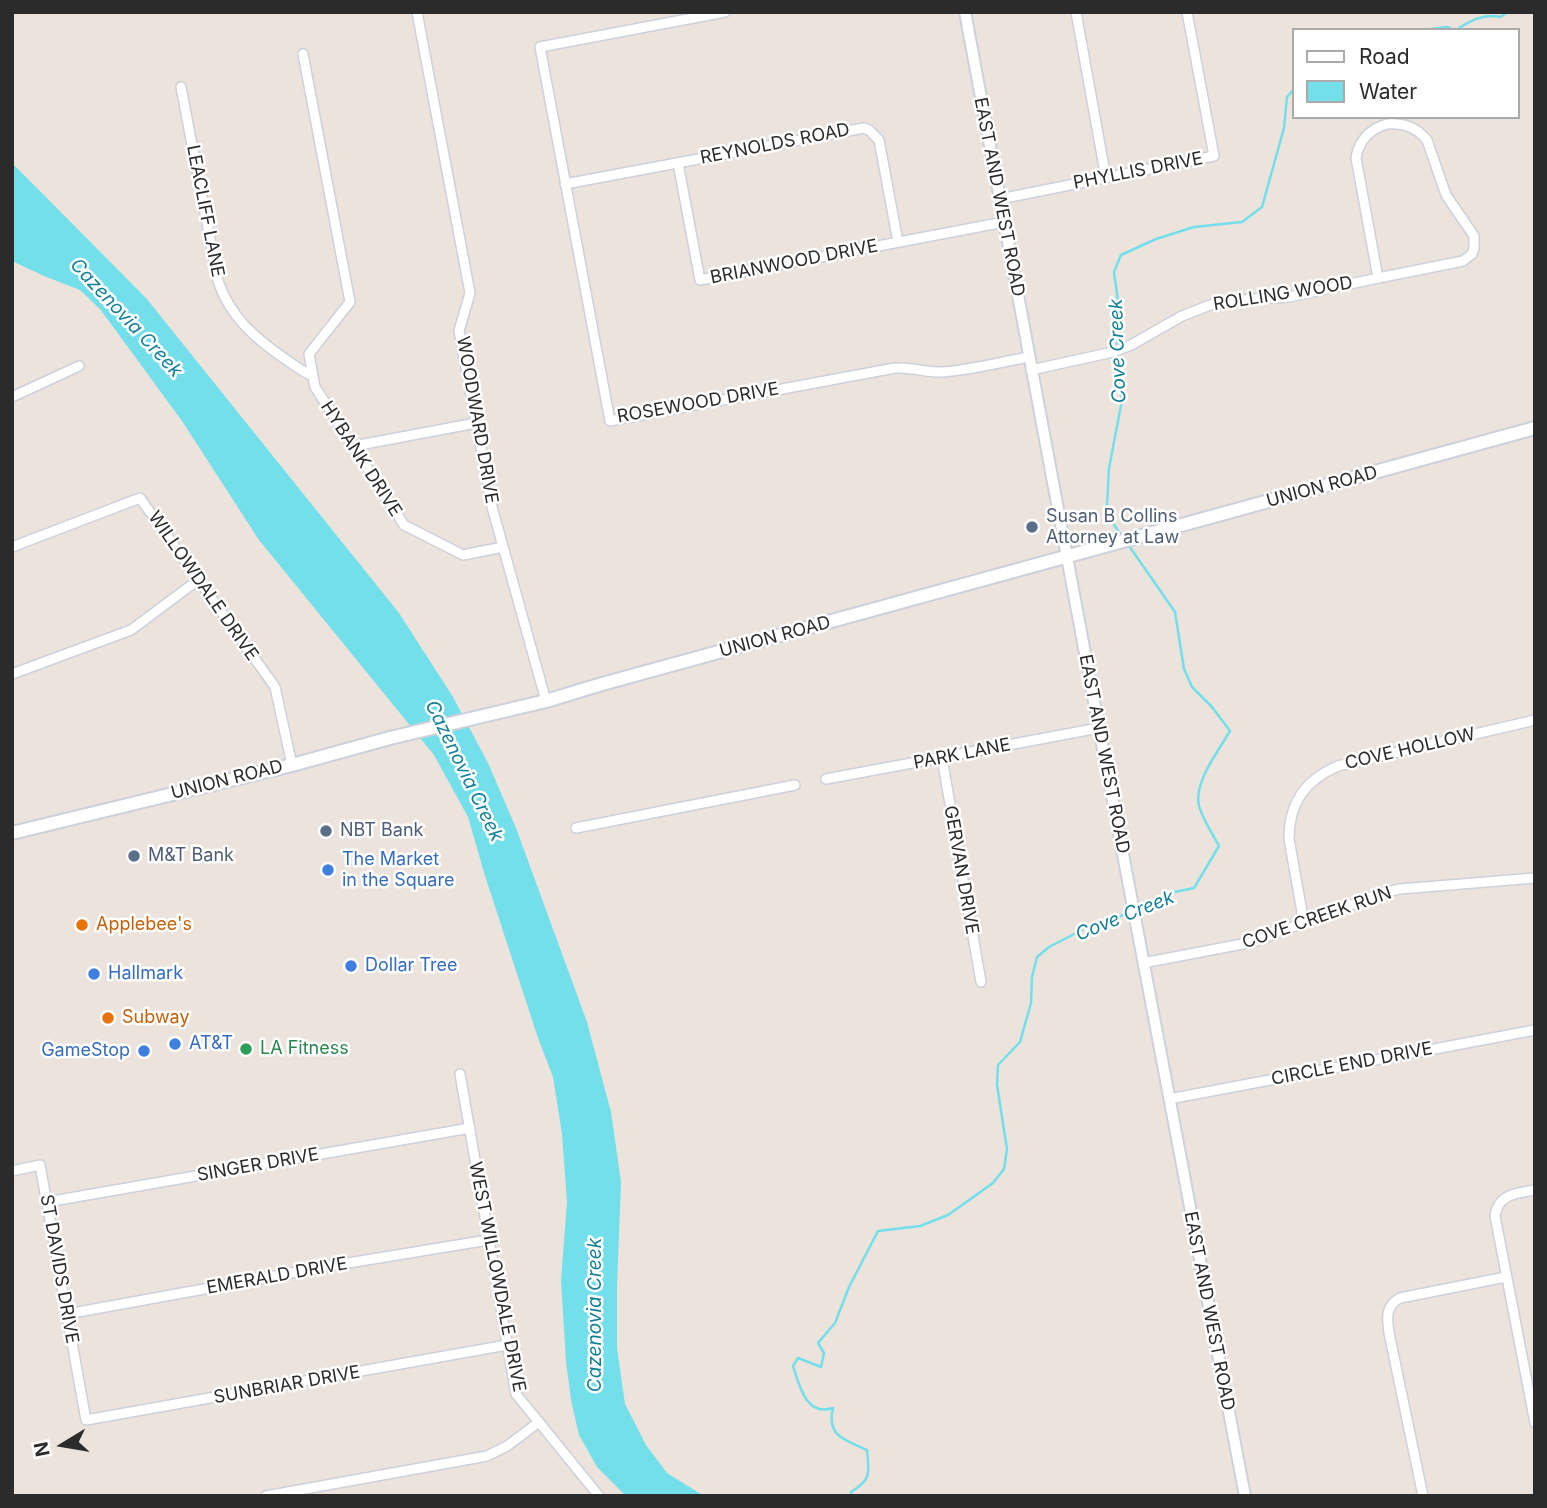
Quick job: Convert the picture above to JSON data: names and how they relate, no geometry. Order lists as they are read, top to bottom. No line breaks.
{"streets":{"main road":["UNION ROAD"],"street":["REYNOLDS ROAD","PHYLLIS DRIVE","EAST AND WEST ROAD","LEACLIFF LANE","BRIANWOOD DRIVE","ROLLING WOOD","ROSEWOOD DRIVE","WOODWARD DRIVE","HYBANK DRIVE","WILLOWDALE DRIVE","COVE HOLLOW","PARK LANE","GERVAN DRIVE","COVE CREEK RUN","CIRCLE END DRIVE","SINGER DRIVE","ST DAVIDS DRIVE","EMERALD DRIVE","WEST WILLOWDALE DRIVE","SUNBRIAR DRIVE"]},"crossings":[["REYNOLDS ROAD","BRIANWOOD DRIVE"],["REYNOLDS ROAD","ROSEWOOD DRIVE"],["PHYLLIS DRIVE","EAST AND WEST ROAD"],["EAST AND WEST ROAD","BRIANWOOD DRIVE"],["EAST AND WEST ROAD","ROLLING WOOD"],["EAST AND WEST ROAD","ROSEWOOD DRIVE"],["EAST AND WEST ROAD","UNION ROAD"],["EAST AND WEST ROAD","PARK LANE"],["EAST AND WEST ROAD","COVE CREEK RUN"],["EAST AND WEST ROAD","CIRCLE END DRIVE"],["LEACLIFF LANE","HYBANK DRIVE"],["WOODWARD DRIVE","HYBANK DRIVE"],["WOODWARD DRIVE","UNION ROAD"],["UNION ROAD","WILLOWDALE DRIVE"],["COVE HOLLOW","COVE CREEK RUN"],["PARK LANE","GERVAN DRIVE"],["SINGER DRIVE","ST DAVIDS DRIVE"],["SINGER DRIVE","WEST WILLOWDALE DRIVE"],["ST DAVIDS DRIVE","EMERALD DRIVE"],["ST DAVIDS DRIVE","SUNBRIAR DRIVE"],["EMERALD DRIVE","WEST WILLOWDALE DRIVE"],["WEST WILLOWDALE DRIVE","SUNBRIAR DRIVE"]],"water":["Cazenovia Creek","Cove Creek"],"places":["Susan B Collins Attorney at Law","NBT Bank","M&T Bank","The Market in the Square","Applebee's","Dollar Tree","Hallmark","Subway","AT&T","LA Fitness","GameStop"],"legend":["Road","Water"],"north":"left"}
